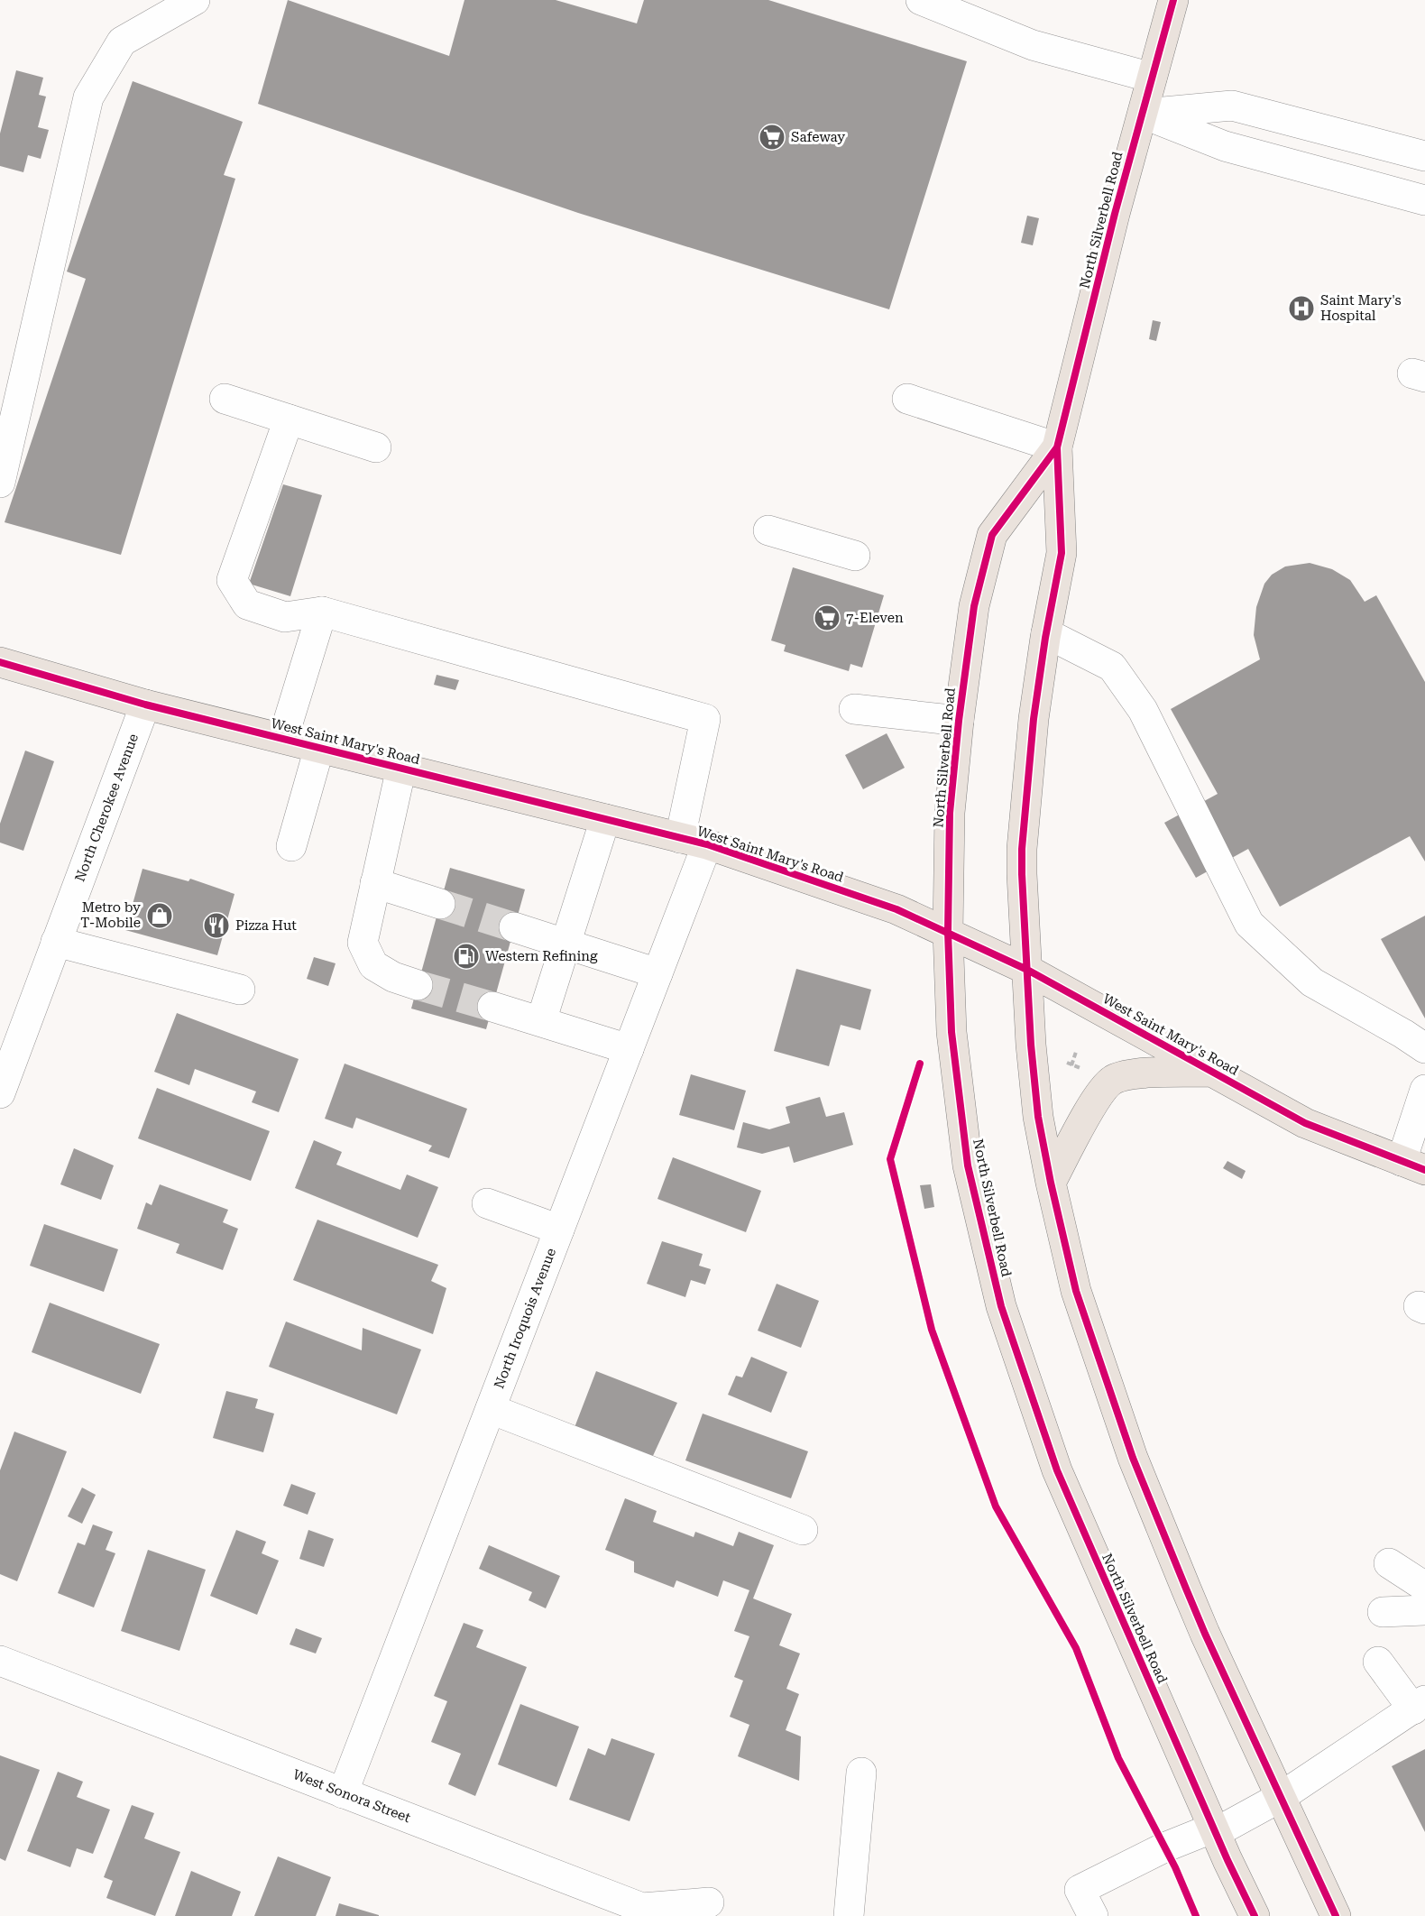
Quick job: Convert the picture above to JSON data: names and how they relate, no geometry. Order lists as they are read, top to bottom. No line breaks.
{"streets":{"main road":["North Silverbell Road","West Saint Mary's Road"],"street":["North Cherokee Avenue","North Iroquois Avenue","West Sonora Street"]},"crossings":[["North Silverbell Road","West Saint Mary's Road"],["West Saint Mary's Road","North Cherokee Avenue"],["West Saint Mary's Road","North Iroquois Avenue"],["North Iroquois Avenue","West Sonora Street"]],"places":{"supermarket":["Safeway","7-Eleven"],"hospital":["Saint Mary's Hospital"],"shop":["Metro by T-Mobile"],"restaurant":["Pizza Hut"],"fuel station":["Western Refining"]}}
